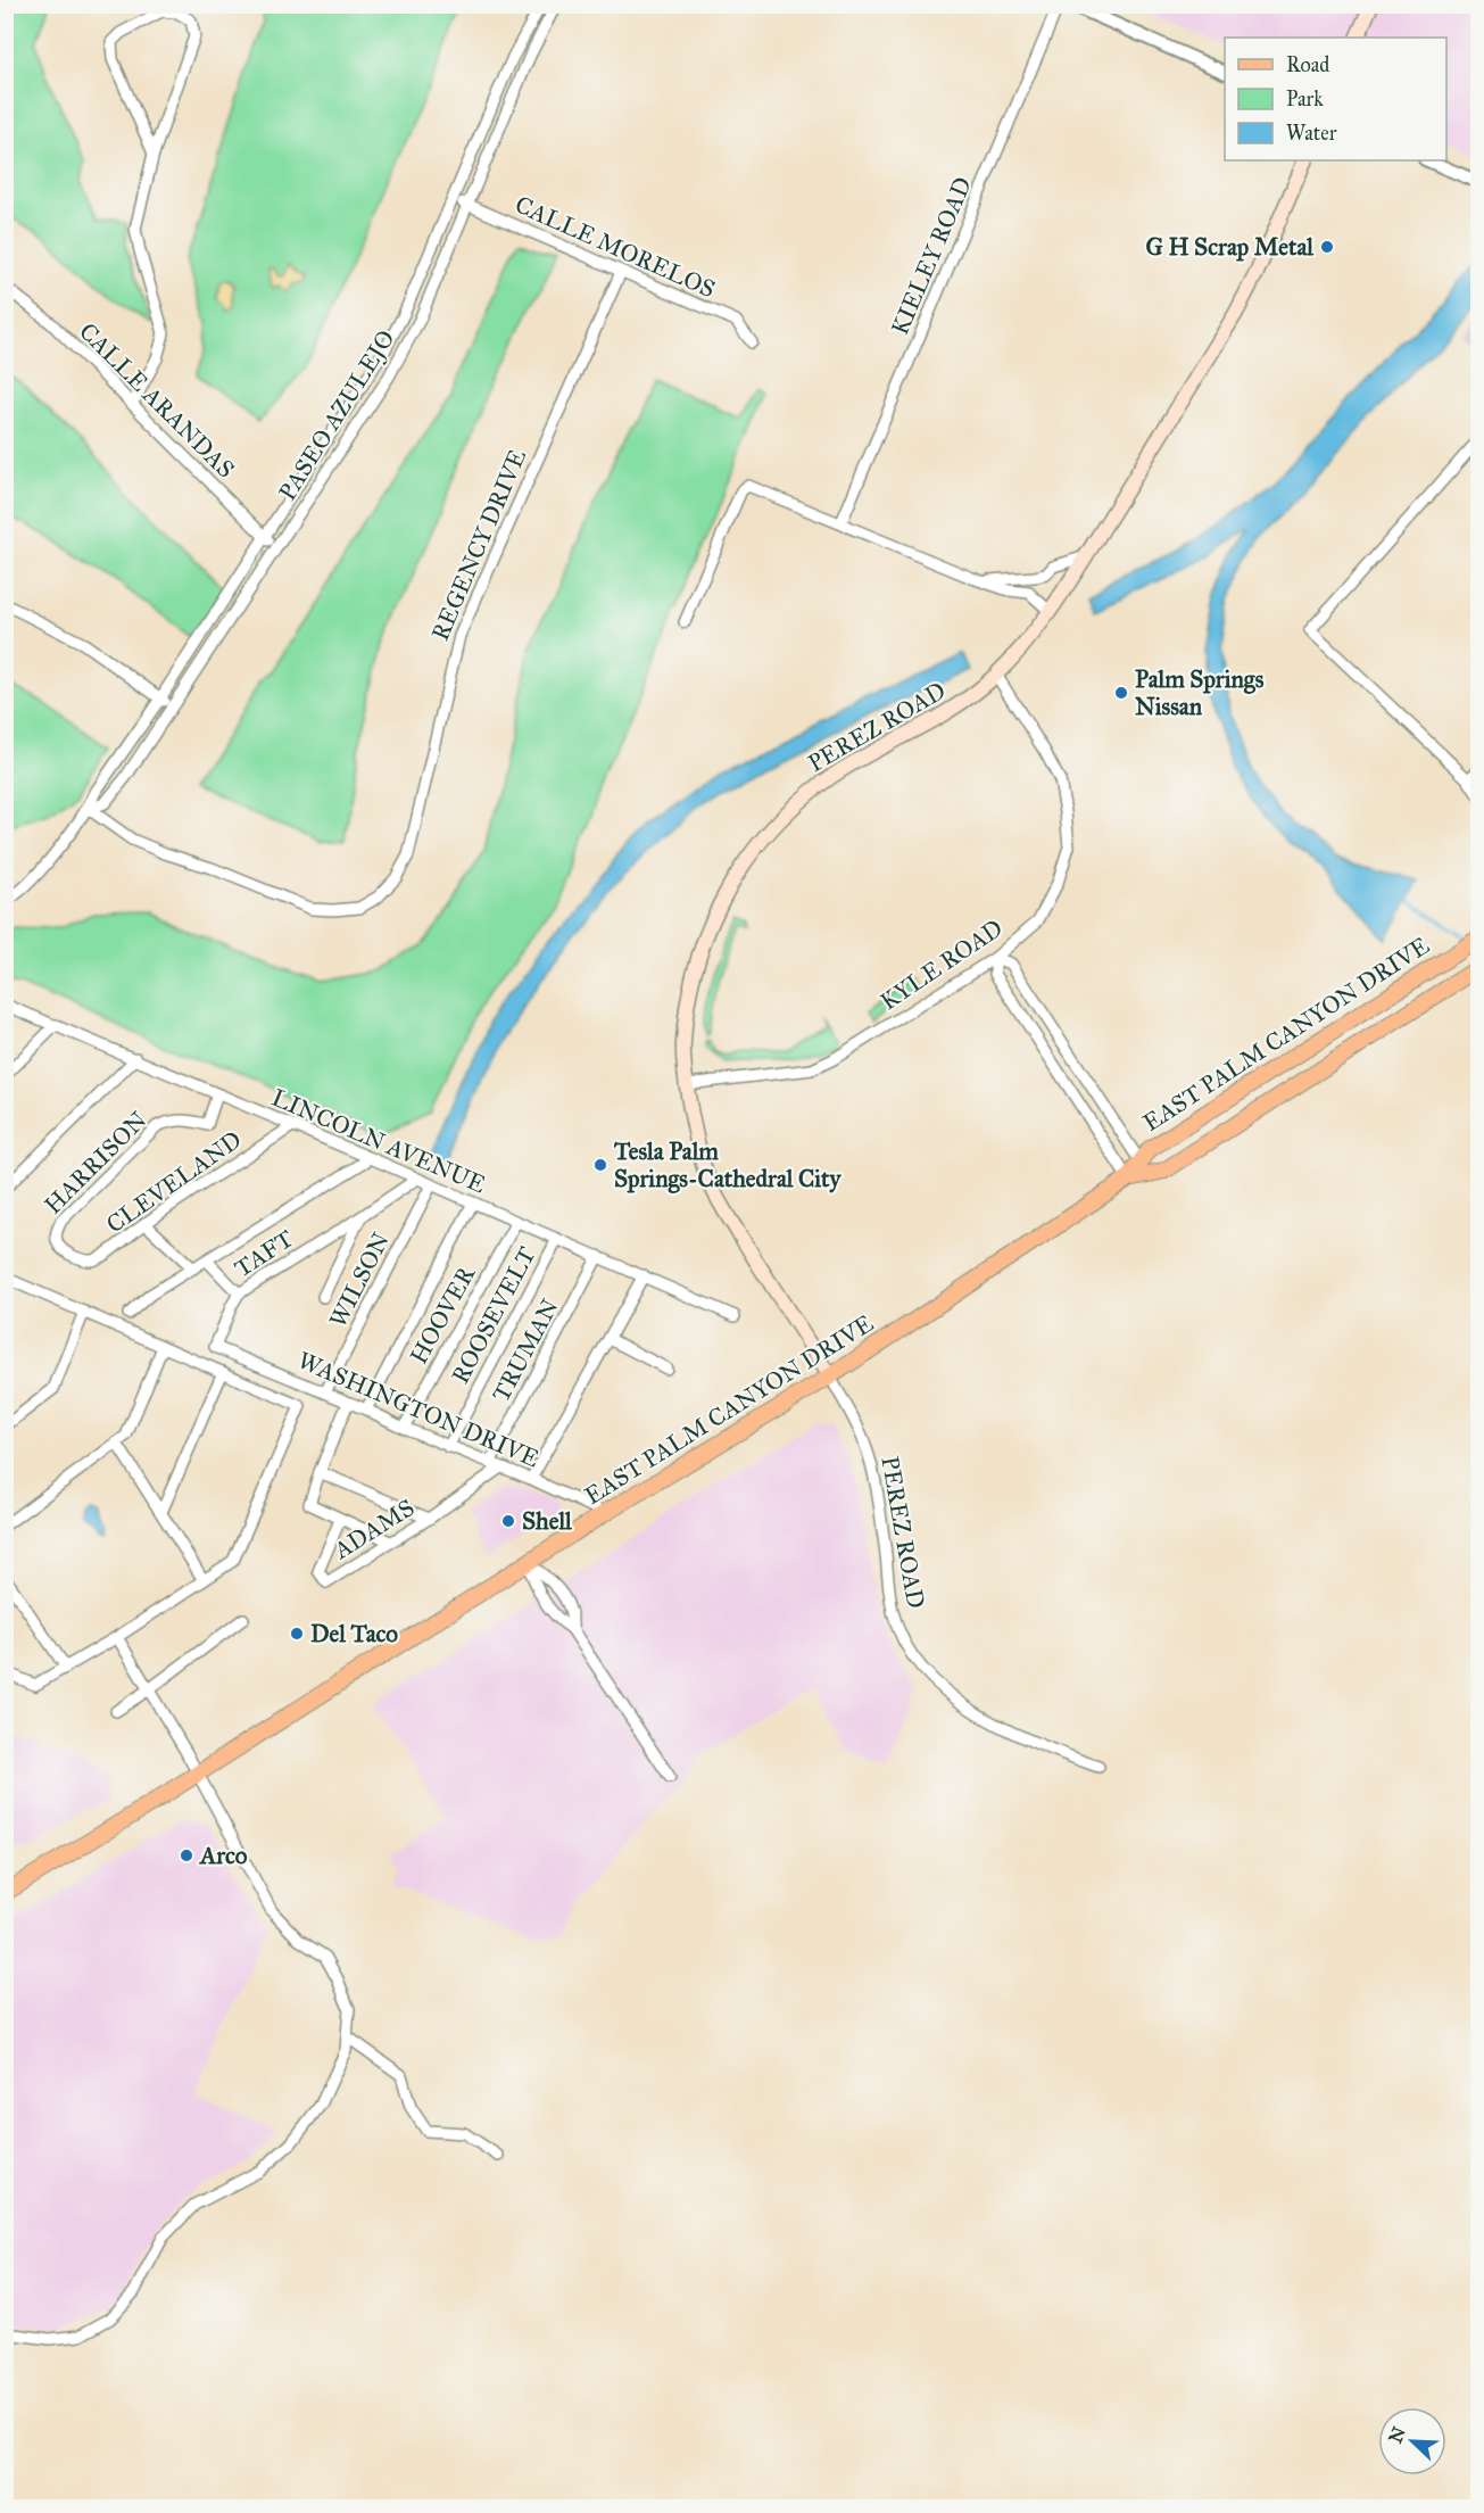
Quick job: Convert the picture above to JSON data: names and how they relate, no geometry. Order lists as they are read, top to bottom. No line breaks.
{"streets":{"main road":["PEREZ ROAD","EAST PALM CANYON DRIVE"],"street":["CALLE MORELOS","KIELEY ROAD","CALLE ARANDAS","PASEO AZULEJO","REGENCY DRIVE","KYLE ROAD","LINCOLN AVENUE","HARRISON","CLEVELAND","TAFT","WILSON","HOOVER","ROOSEVELT","TRUMAN","WASHINGTON DRIVE","ADAMS"]},"crossings":[["CALLE MORELOS","PASEO AZULEJO"],["CALLE MORELOS","REGENCY DRIVE"],["CALLE ARANDAS","PASEO AZULEJO"],["PASEO AZULEJO","REGENCY DRIVE"],["PEREZ ROAD","KYLE ROAD"],["PEREZ ROAD","EAST PALM CANYON DRIVE"],["EAST PALM CANYON DRIVE","WASHINGTON DRIVE"],["LINCOLN AVENUE","HARRISON"],["LINCOLN AVENUE","CLEVELAND"],["LINCOLN AVENUE","TAFT"],["LINCOLN AVENUE","WILSON"],["LINCOLN AVENUE","HOOVER"],["LINCOLN AVENUE","ROOSEVELT"],["LINCOLN AVENUE","TRUMAN"],["HARRISON","CLEVELAND"],["TAFT","WASHINGTON DRIVE"],["WILSON","WASHINGTON DRIVE"],["HOOVER","WASHINGTON DRIVE"],["ROOSEVELT","WASHINGTON DRIVE"],["TRUMAN","WASHINGTON DRIVE"],["TRUMAN","ADAMS"],["WASHINGTON DRIVE","ADAMS"]],"places":["G H Scrap Metal","Palm Springs Nissan","Tesla Palm Springs-Cathedral City","Shell","Del Taco","Arco"],"legend":["Road","Park","Water"],"north":"top left"}
